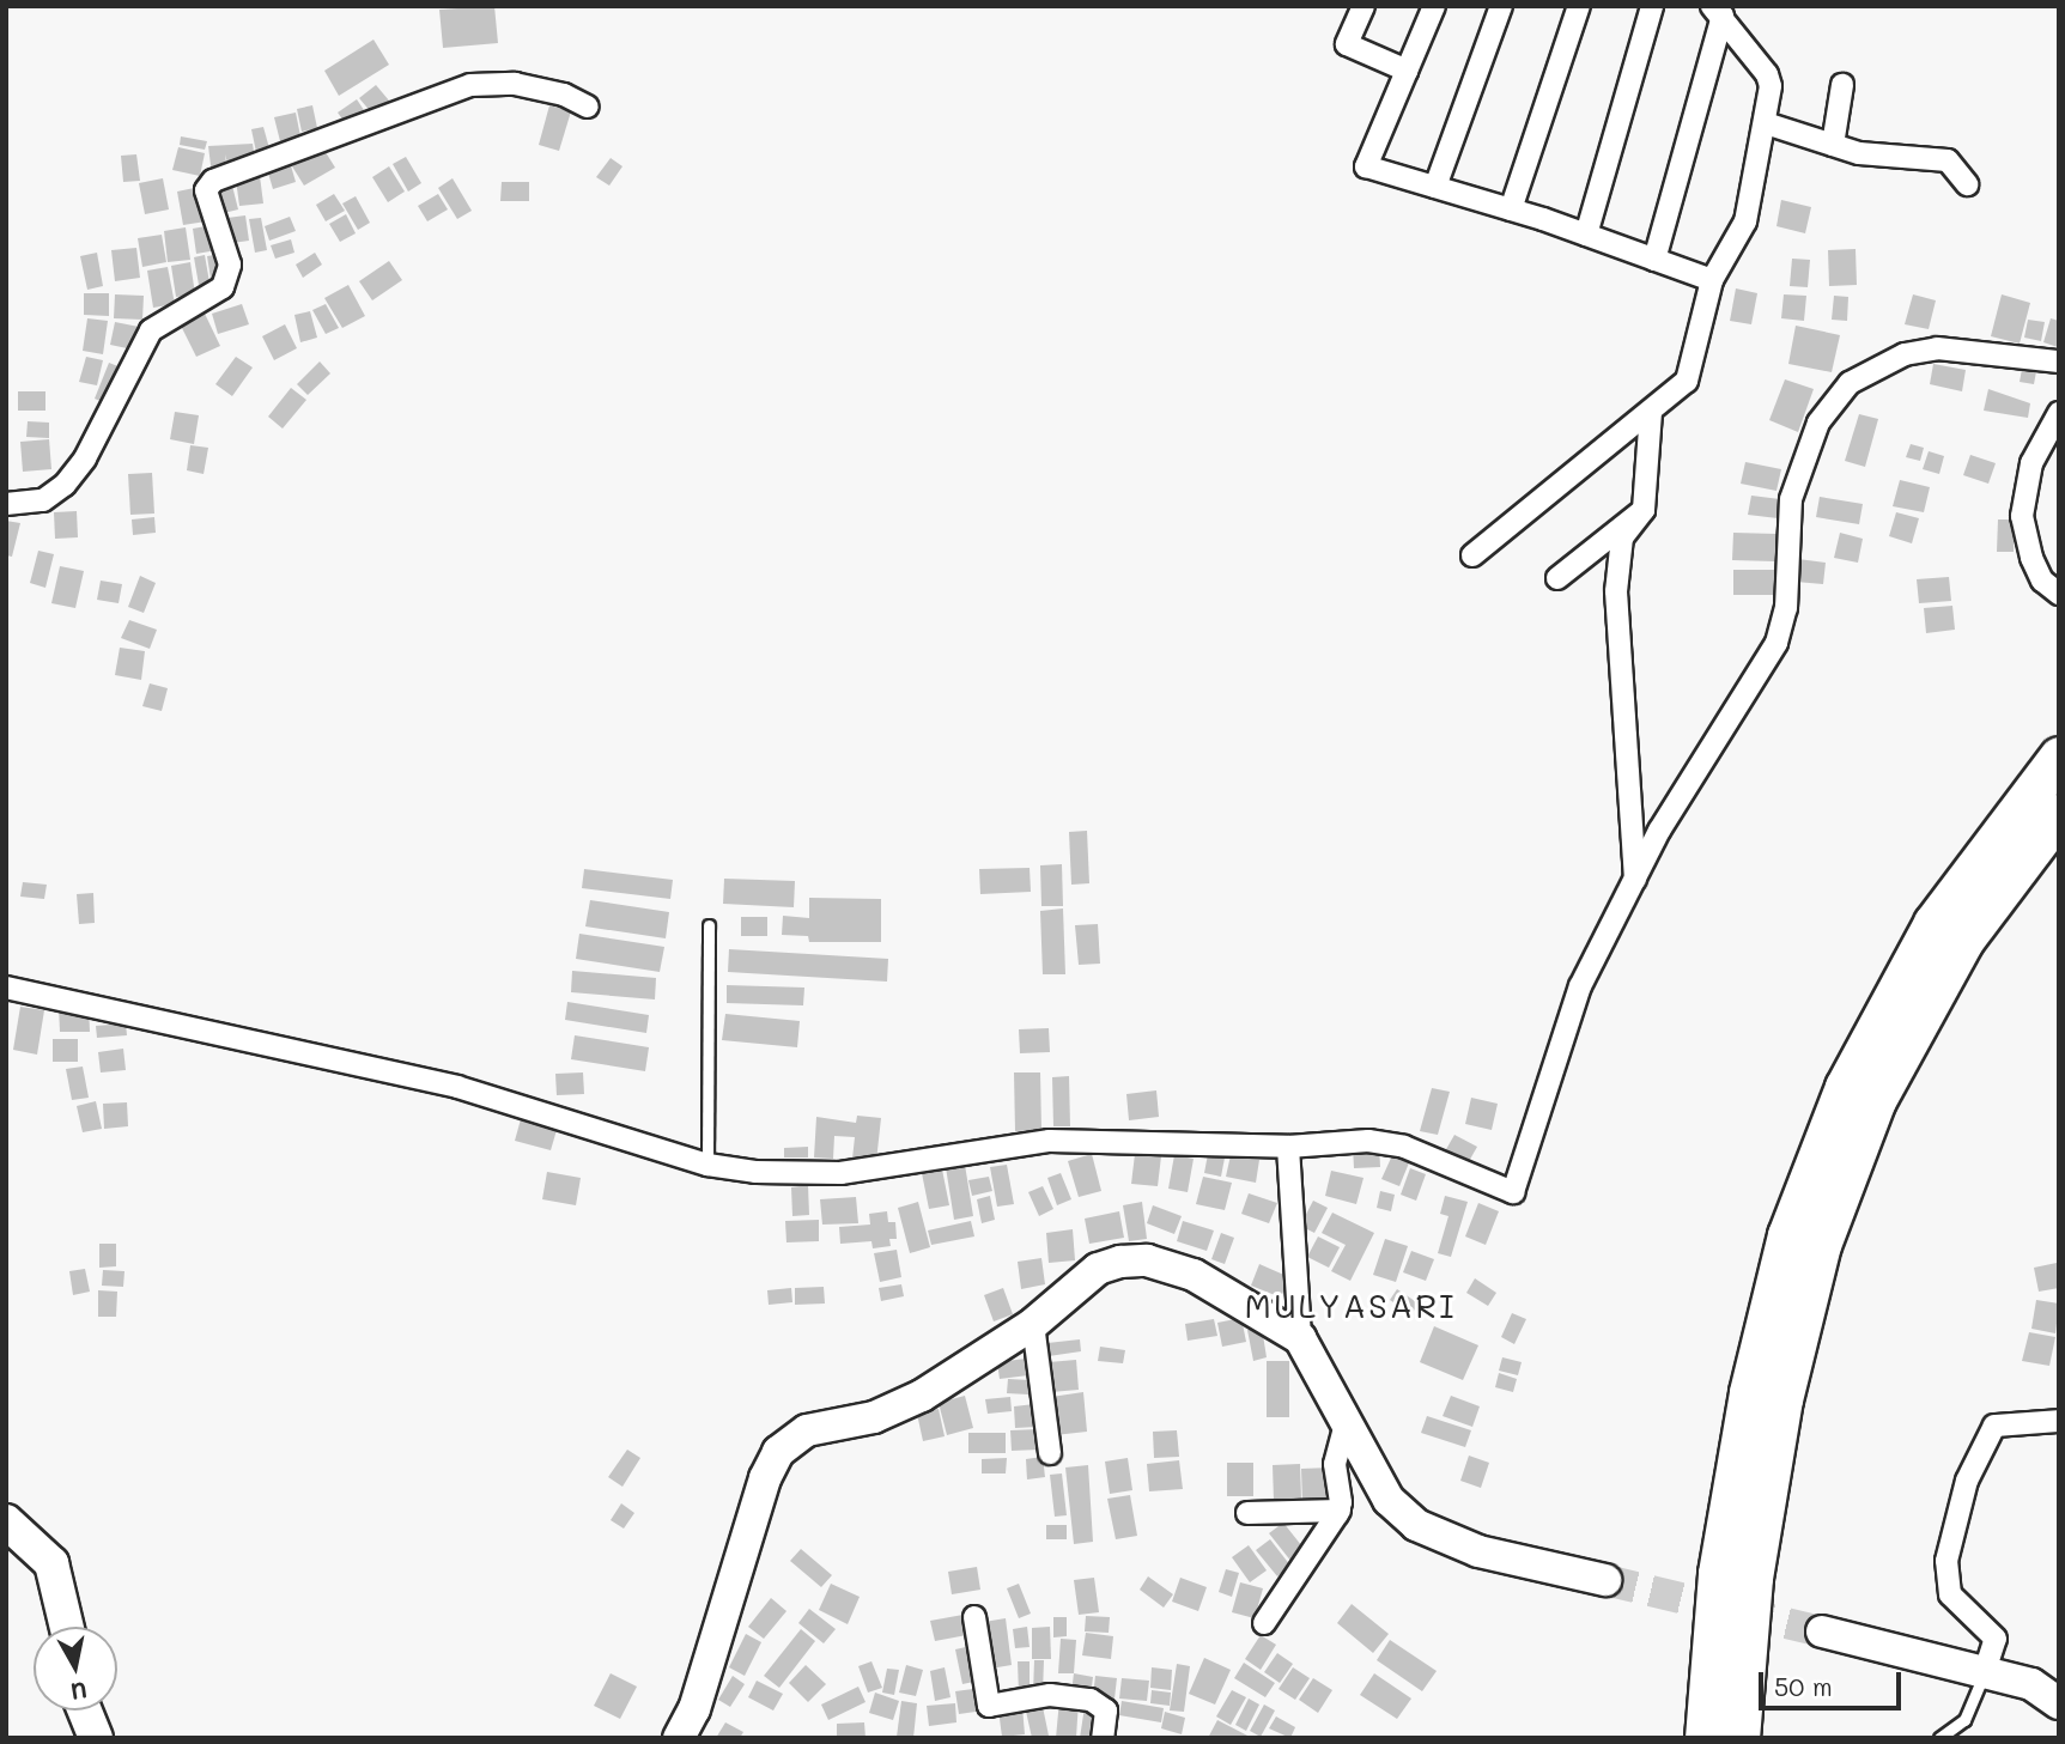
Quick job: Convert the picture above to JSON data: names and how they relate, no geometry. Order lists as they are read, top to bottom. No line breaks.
{"districts":["MULYASARI"],"scale_bar":"50 m","north":"bottom"}
